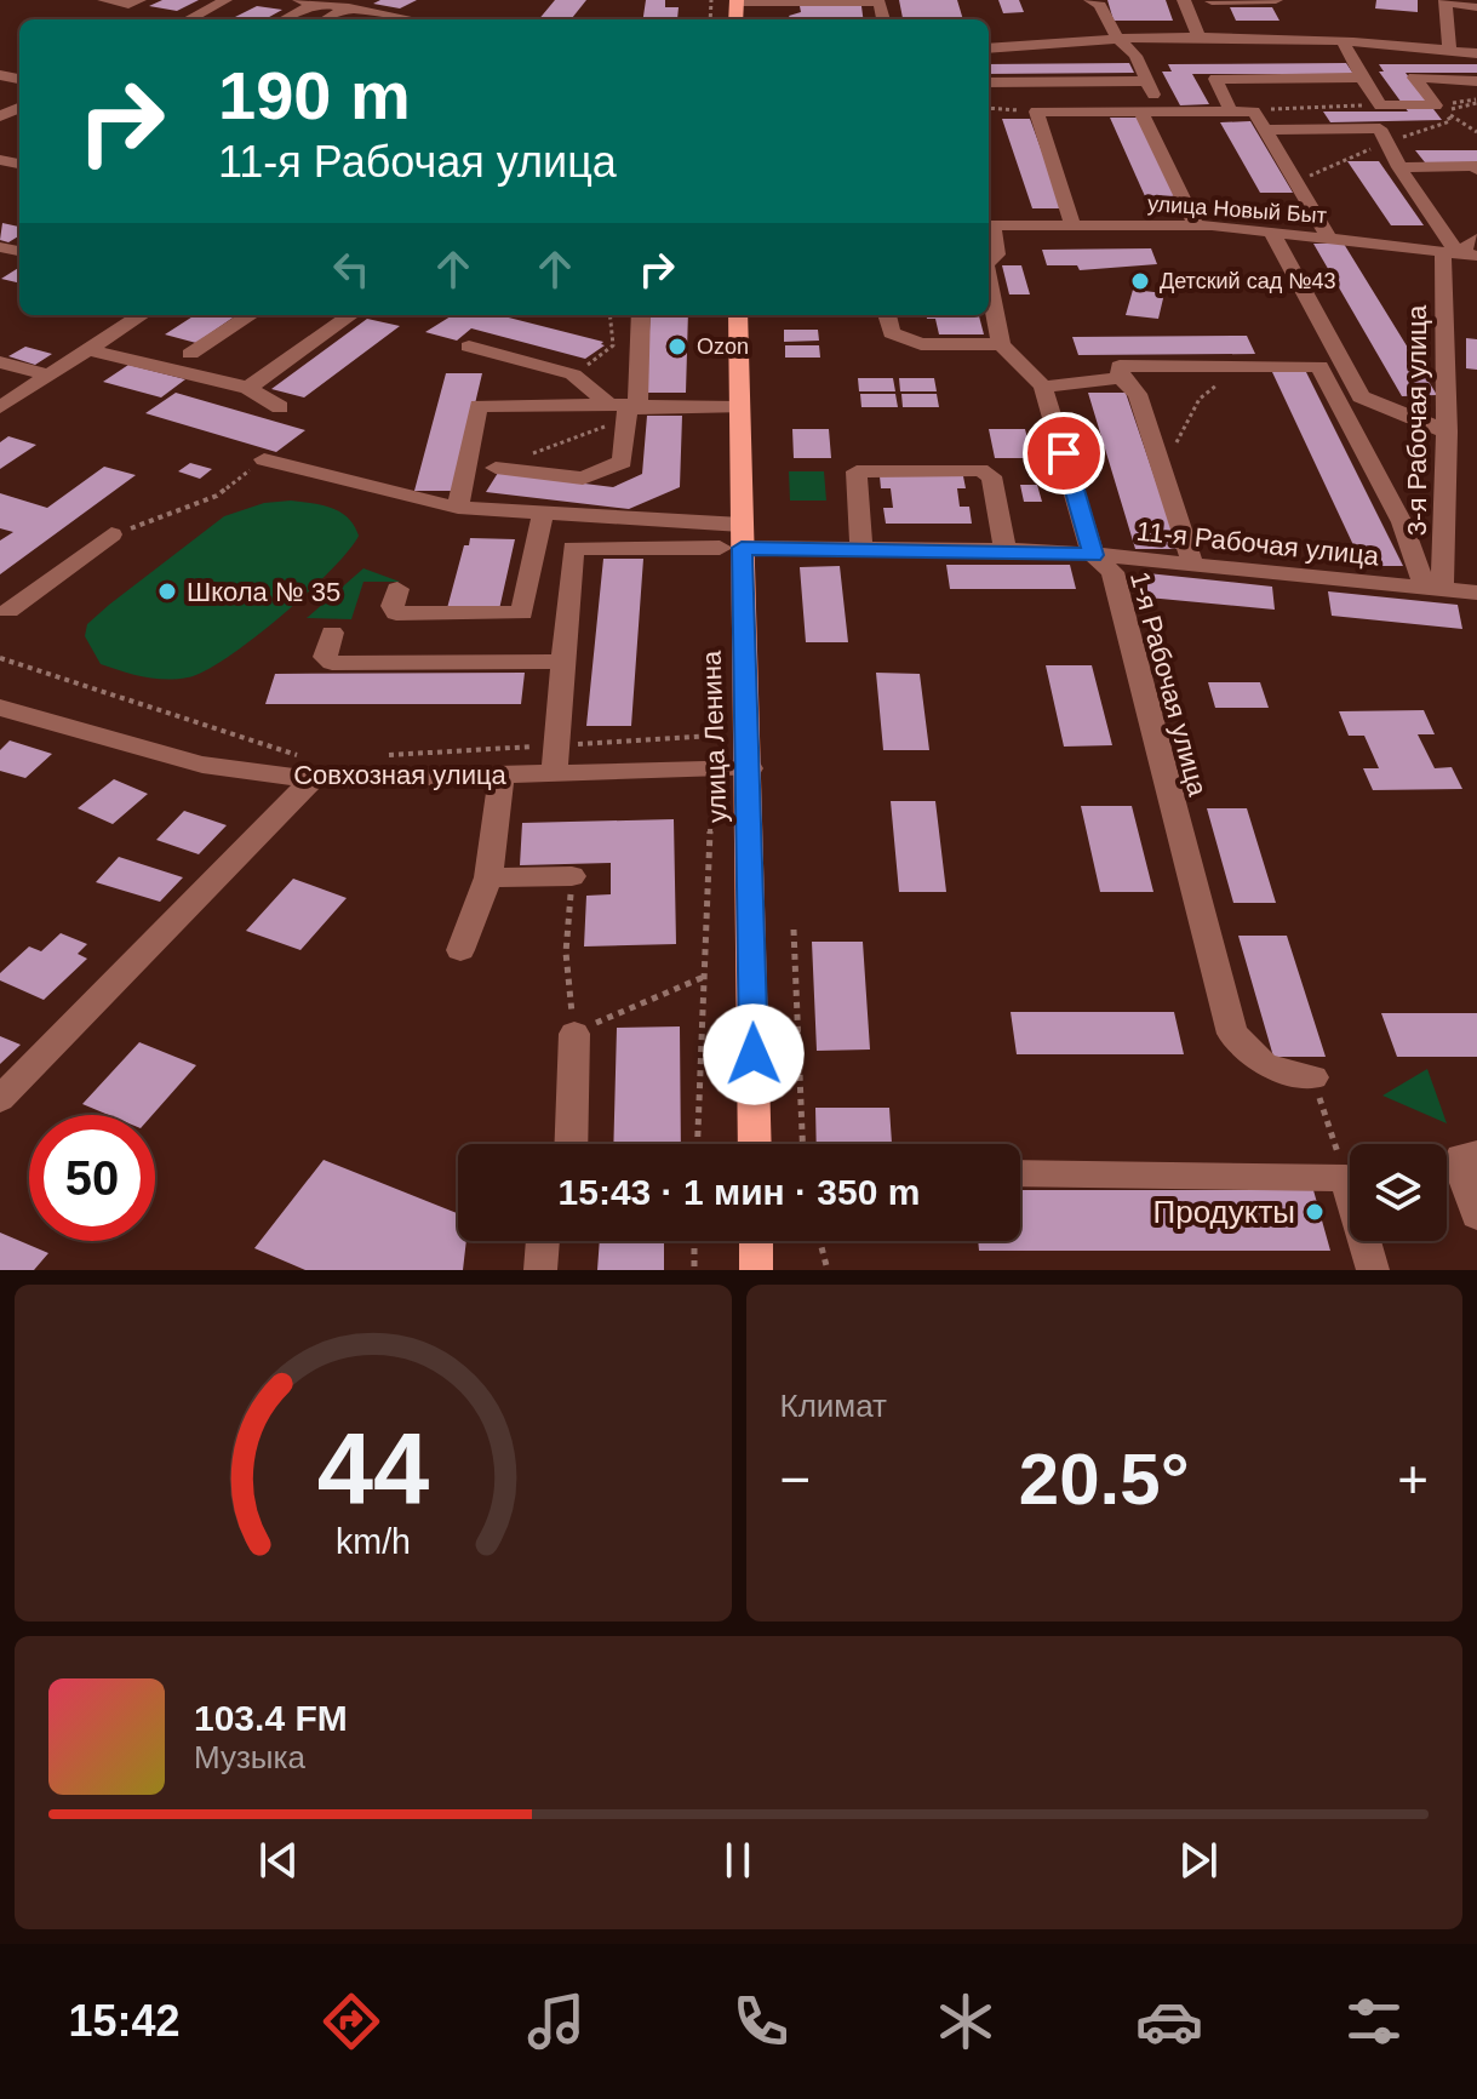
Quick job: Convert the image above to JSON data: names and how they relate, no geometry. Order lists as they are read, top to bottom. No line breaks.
{"streets":{"main road":["улица Ленина"],"street":["улица Новый Быт","3-я Рабочая улица","11-я Рабочая улица","1-я Рабочая улица","Совхозная улица"]},"crossings":[["улица Новый Быт","3-я Рабочая улица"],["3-я Рабочая улица","11-я Рабочая улица"],["11-я Рабочая улица","1-я Рабочая улица"],["11-я Рабочая улица","улица Ленина"],["улица Ленина","Совхозная улица"]],"places":["Детский сад №43","Ozon","Школа № 35","Продукты"],"page":{"turn":["190 m","11-я Рабочая улица"],"limit":"50","trip":"15:43 · 1 мин · 350 m","tile":"Климат","heat":["−","20.5°","+"],"song":["103.4 FM","Музыка"],"tabs":"15:42","gauge":["44","km/h"]}}
